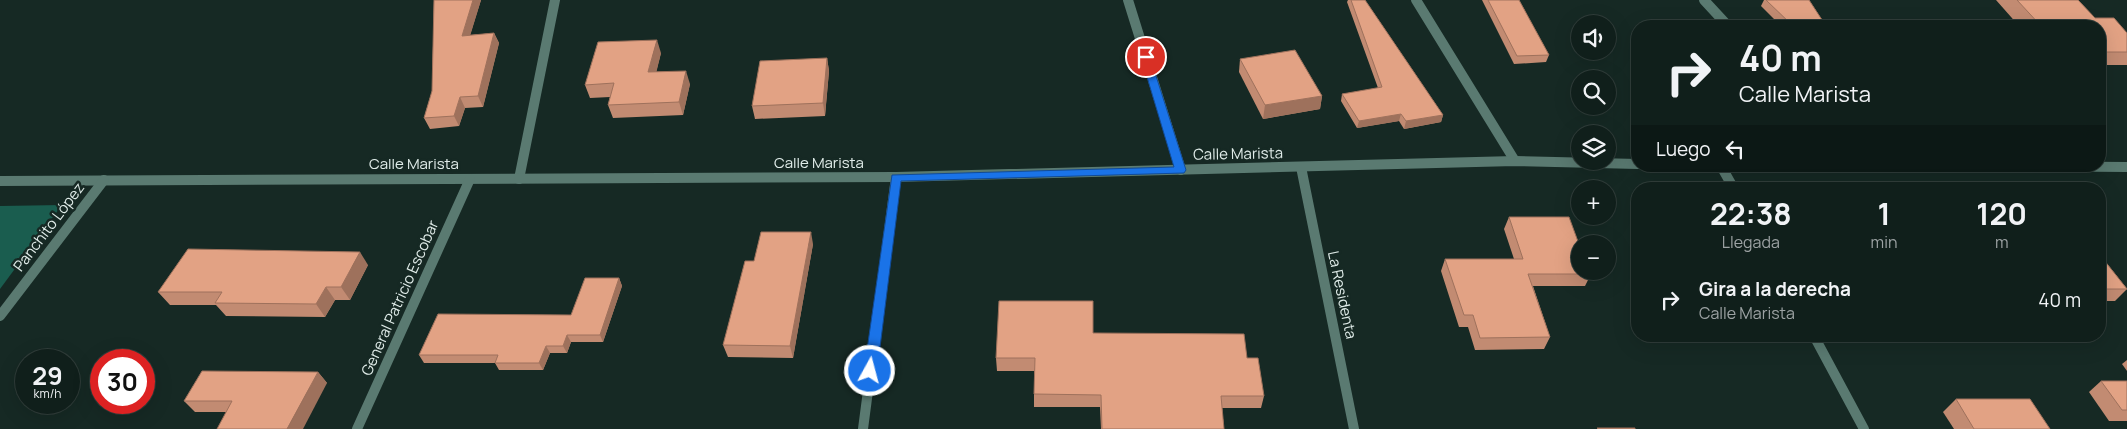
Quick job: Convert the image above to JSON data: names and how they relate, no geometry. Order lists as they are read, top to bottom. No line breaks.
{"streets":{"street":["Calle Marista","Panchito López","La Residenta","General Patricio Escobar"]},"crossings":[["Calle Marista","Panchito López"],["Calle Marista","La Residenta"],["Calle Marista","General Patricio Escobar"]],"page":{"map_buttons":["+","−"],"turn":["40 m","Calle Marista"],"then":"Luego","eta":["22:38","Llegada","1","min","120","m"],"list":[{"name":"Gira a la derecha","note":"Calle Marista","value":"40 m"}],"speed":"29 km/h","limit":"30"}}
